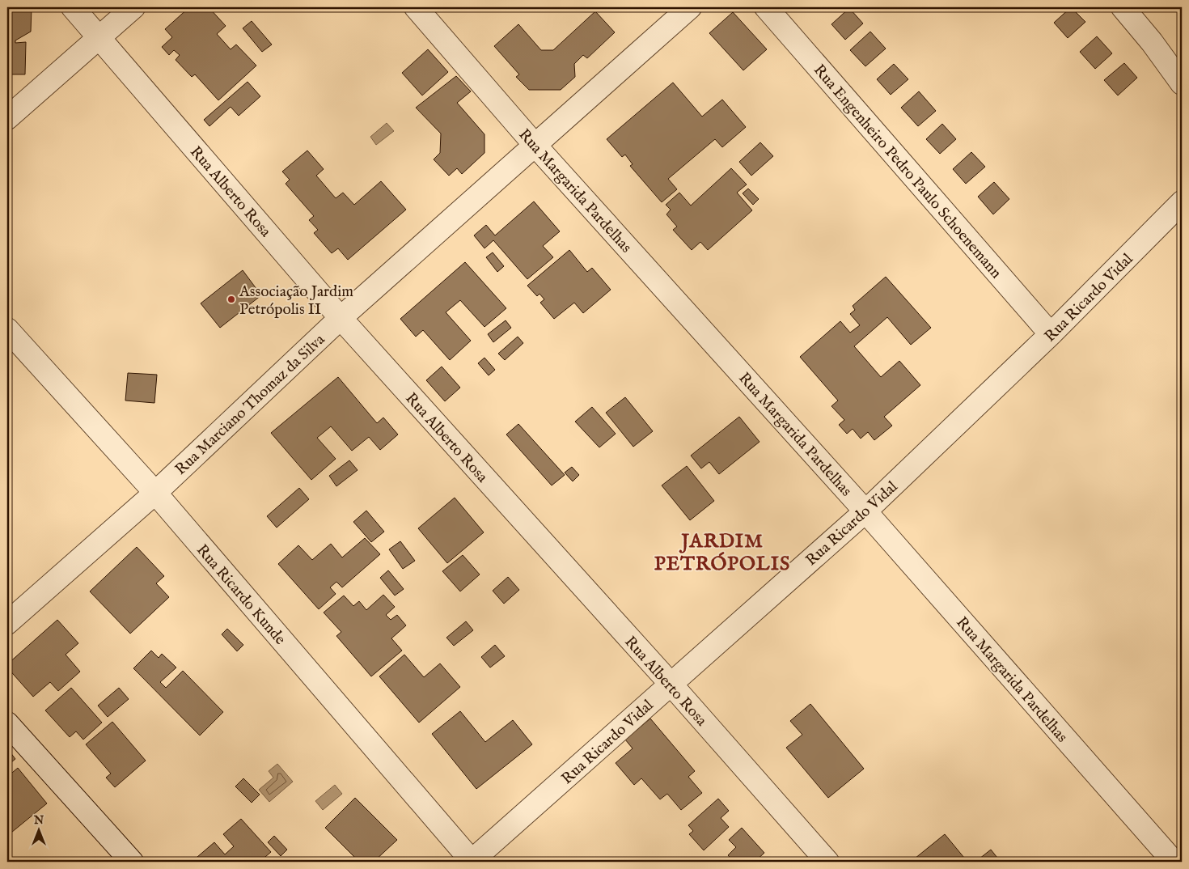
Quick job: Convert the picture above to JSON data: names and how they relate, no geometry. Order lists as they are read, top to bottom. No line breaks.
{"streets":{"street":["Rua Engenheiro Pedro Paulo Schoenemann","Rua Margarida Pardelhas","Rua Alberto Rosa","Rua Ricardo Vidal","Rua Marciano Thomaz da Silva","Rua Ricardo Kunde"]},"crossings":[["Rua Engenheiro Pedro Paulo Schoenemann","Rua Ricardo Vidal"],["Rua Margarida Pardelhas","Rua Ricardo Vidal"],["Rua Margarida Pardelhas","Rua Marciano Thomaz da Silva"],["Rua Alberto Rosa","Rua Ricardo Vidal"],["Rua Alberto Rosa","Rua Marciano Thomaz da Silva"],["Rua Ricardo Vidal","Rua Ricardo Kunde"],["Rua Marciano Thomaz da Silva","Rua Ricardo Kunde"]],"districts":["JARDIM PETRÓPOLIS"],"places":["Associação Jardim Petrópolis II"],"north":"top"}
